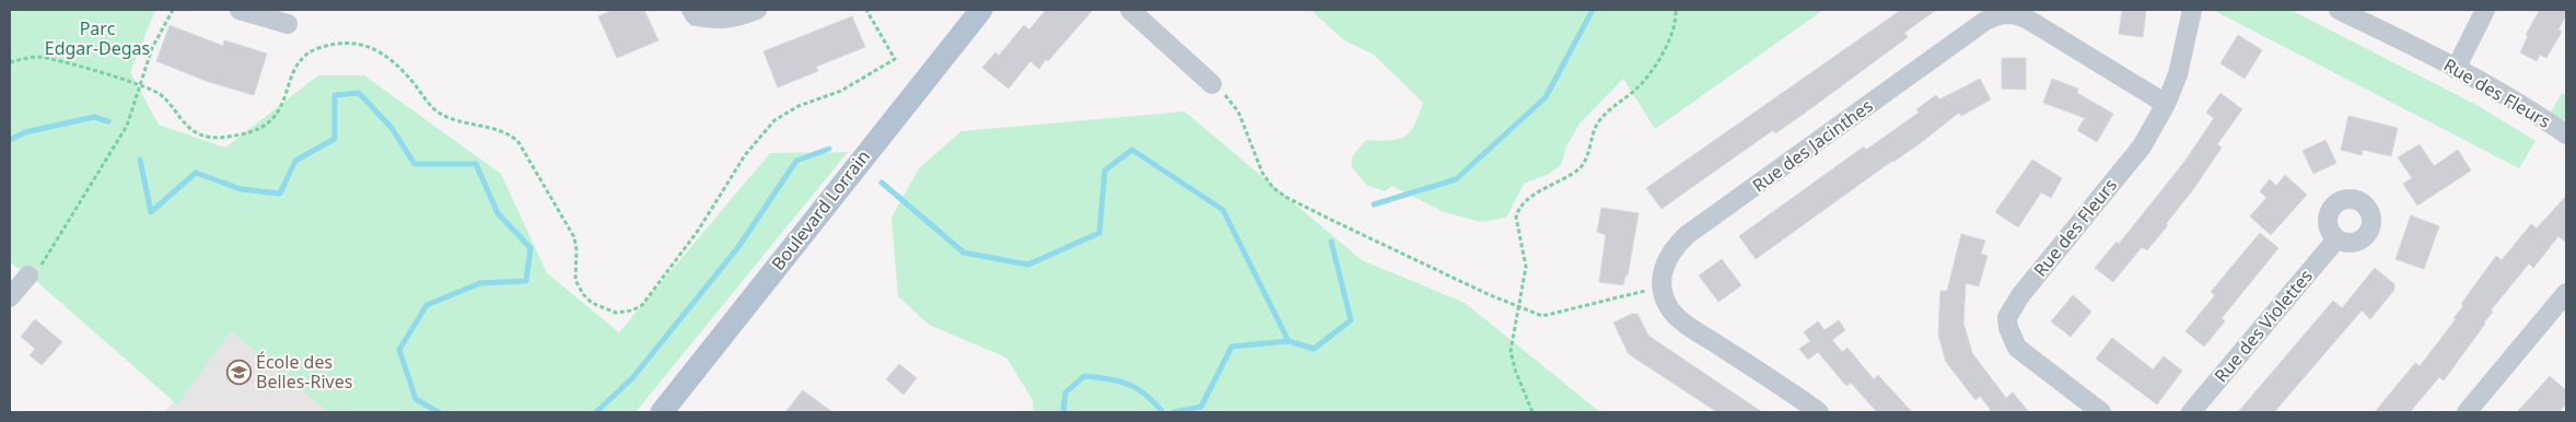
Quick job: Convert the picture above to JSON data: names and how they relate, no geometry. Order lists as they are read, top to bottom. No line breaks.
{"streets":{"main road":["Boulevard Lorrain"],"street":["Rue des Fleurs","Rue des Jacinthes","Rue des Violettes"]},"crossings":[["Rue des Fleurs","Rue des Jacinthes"]],"parks":["Parc Edgar-Degas"],"places":{"school or university":["École des Belles-Rives"]}}
